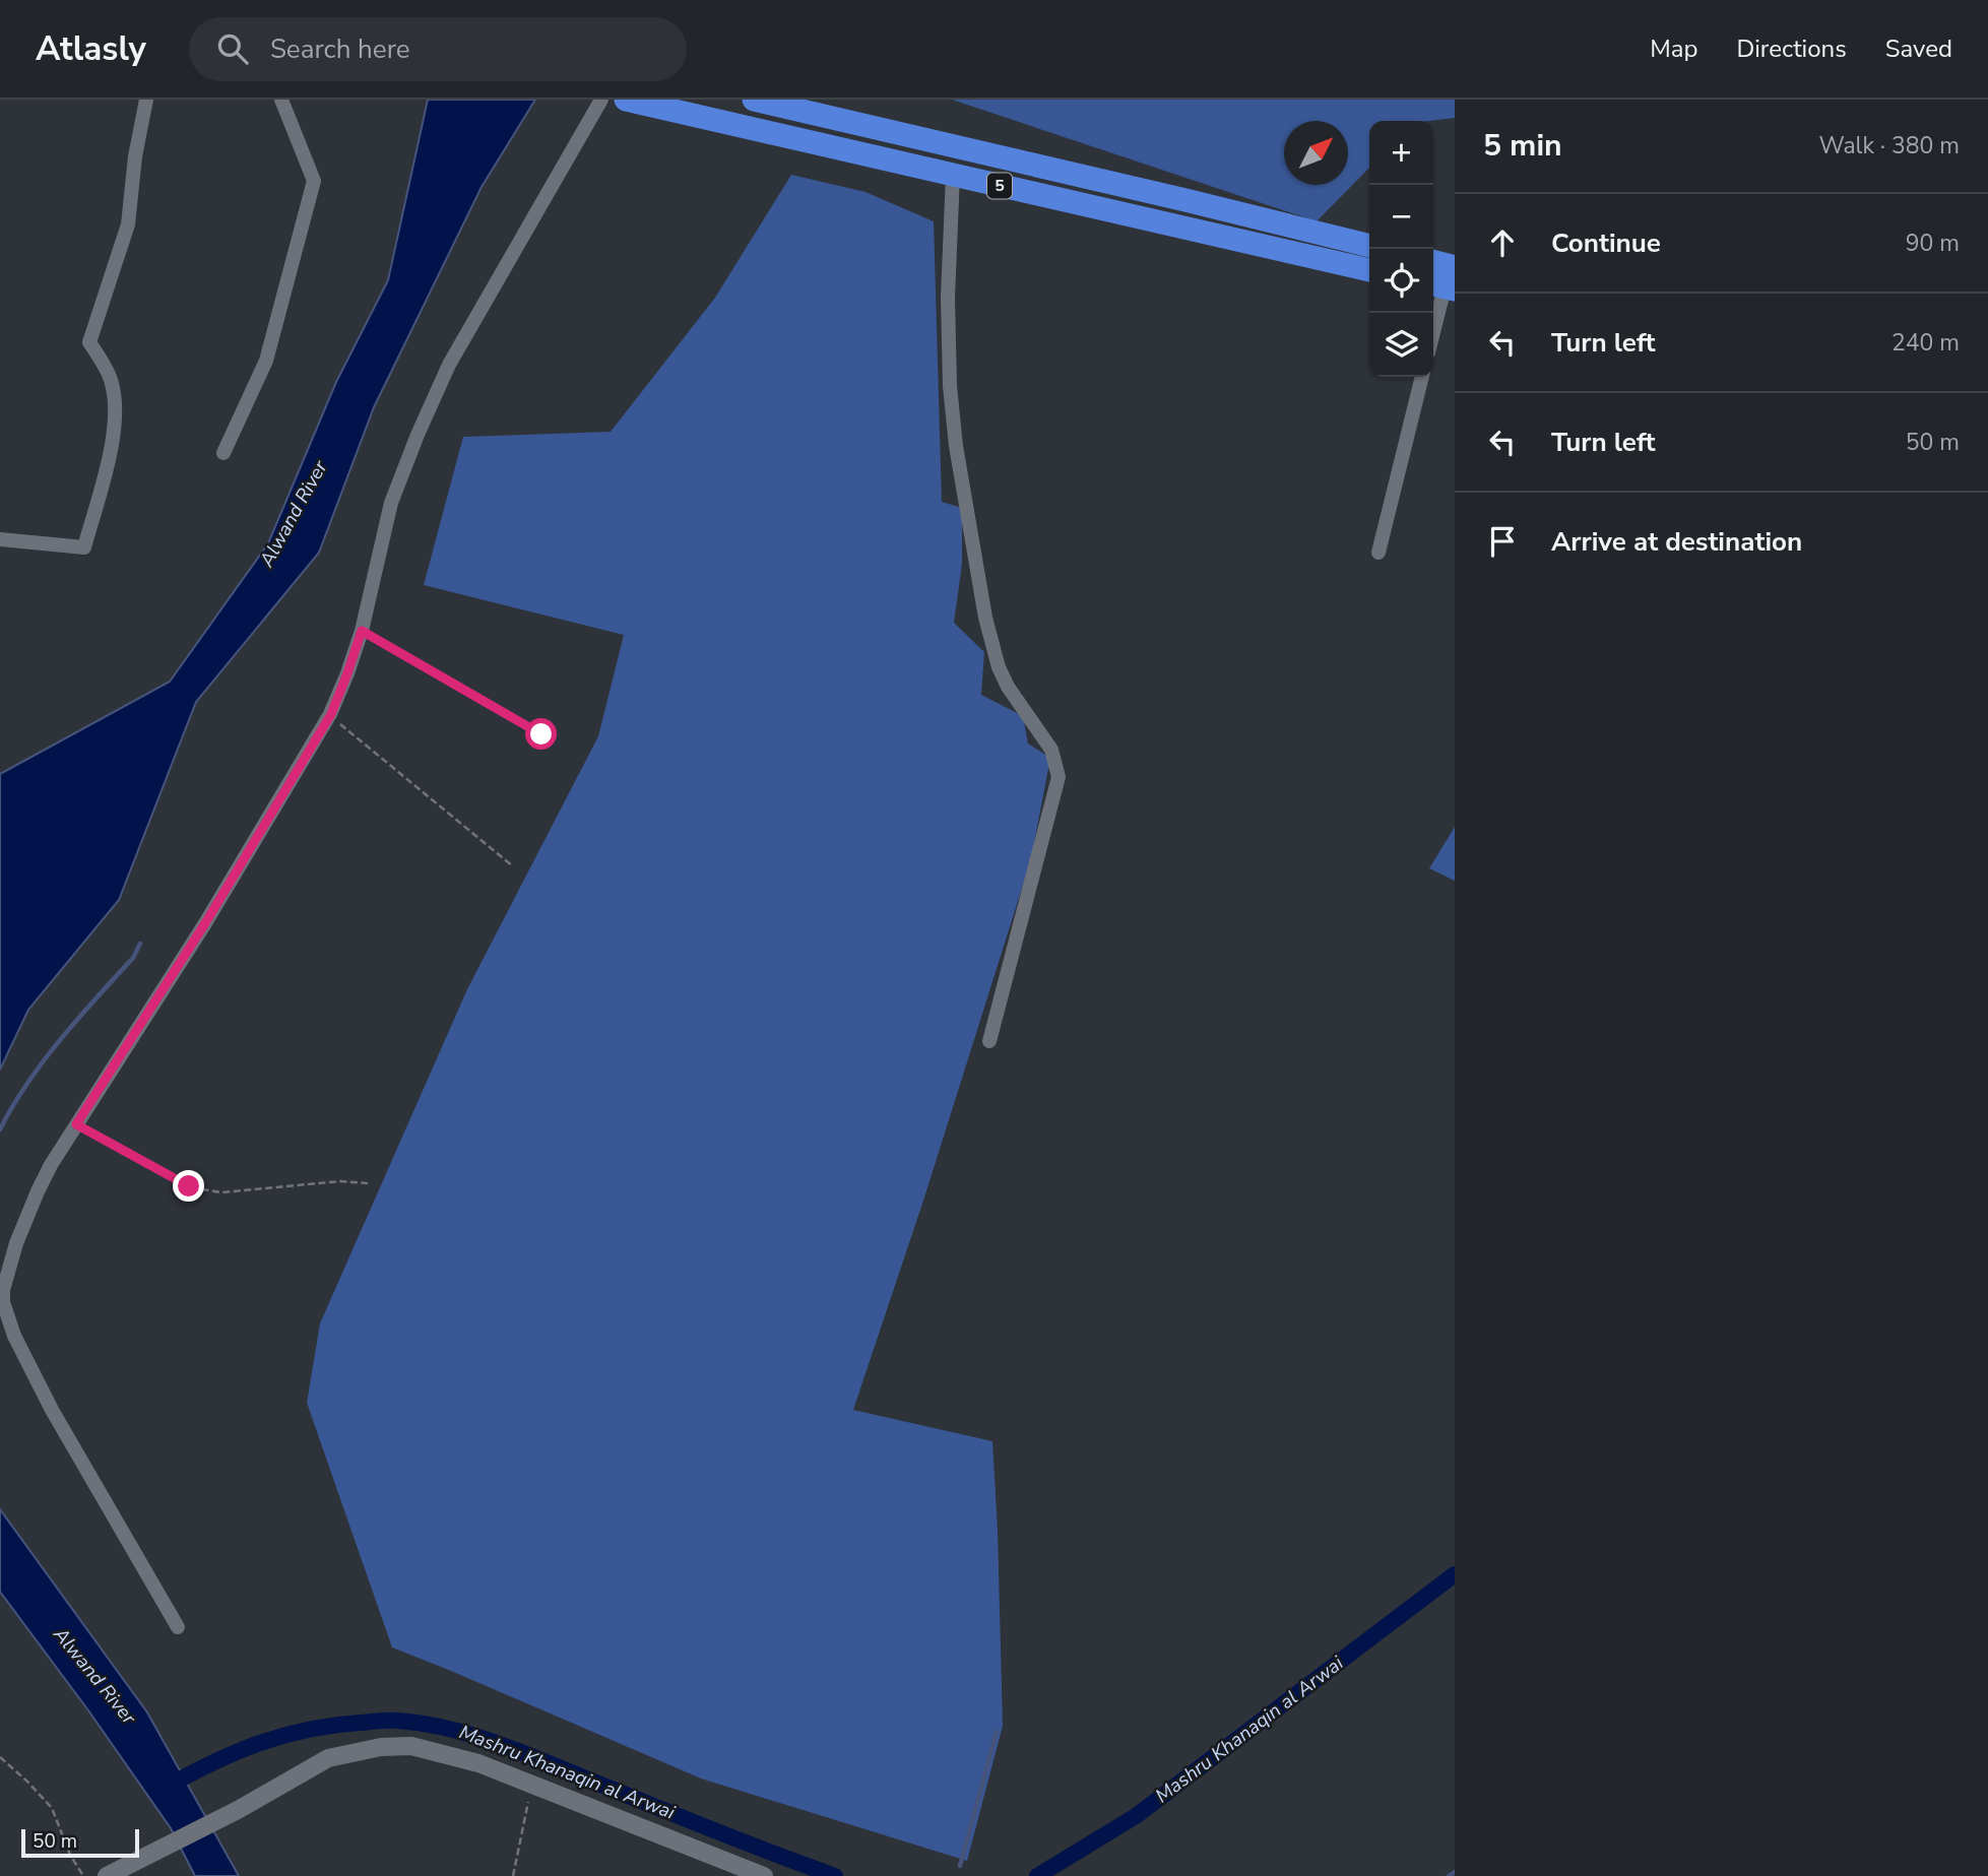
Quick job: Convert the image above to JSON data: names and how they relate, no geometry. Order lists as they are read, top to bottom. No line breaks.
{"streets":{"highway":["5"]},"water":["Alwand River","Mashru Khanaqin al Arwai"],"scale_bar":"50 m","north":"top right","page":{"header":"Atlasly","search":"Search here","nav":["Map","Directions","Saved"],"heading":["5 min","Walk · 380 m"],"map_buttons":["+","−"],"list":[["Continue","90 m"],["Turn left","240 m"],["Turn left","50 m"],"Arrive at destination"],"scale":"50 m"}}
